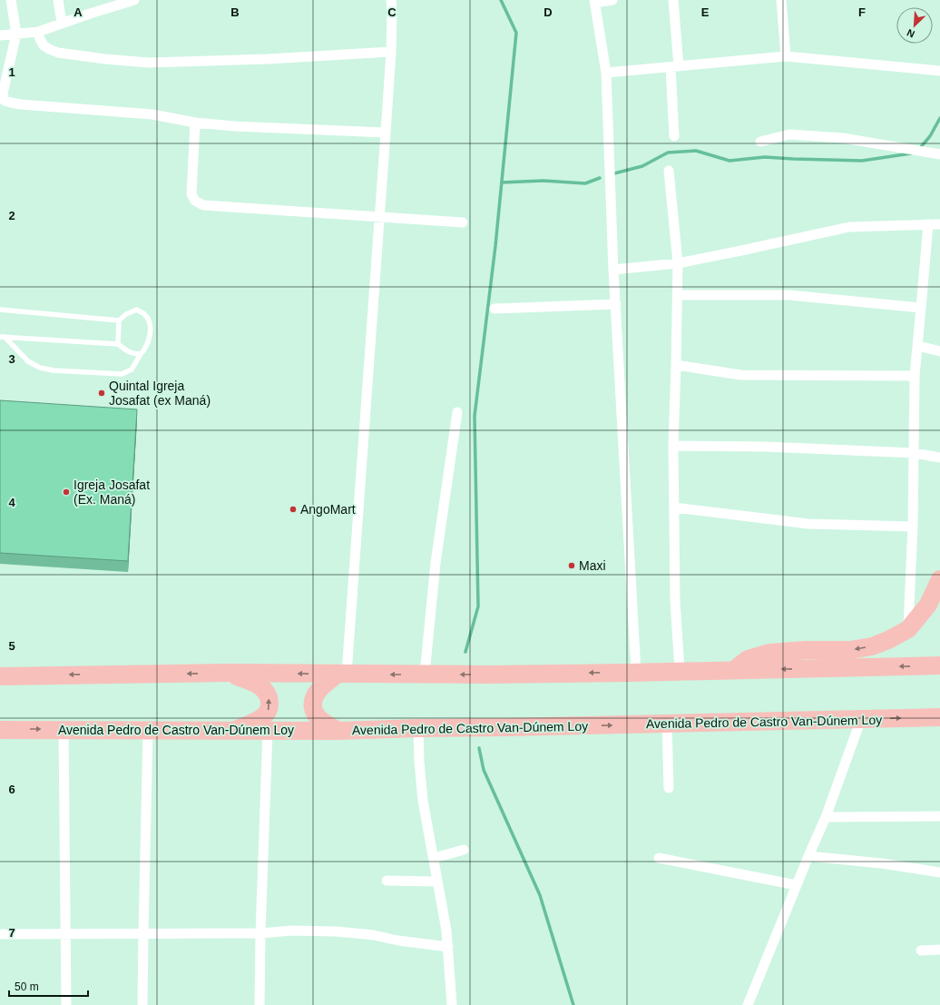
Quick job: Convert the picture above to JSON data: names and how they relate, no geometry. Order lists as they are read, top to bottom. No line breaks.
{"streets":{"highway":["Avenida Pedro de Castro Van-Dúnem Loy"]},"places":["Quintal Igreja Josafat (ex Maná)","Igreja Josafat (Ex. Maná)","AngoMart","Maxi"],"scale_bar":"50 m","north":"bottom left","grid":{"columns":["A","B","C","D","E","F"],"rows":["1","2","3","4","5","6","7"]}}
